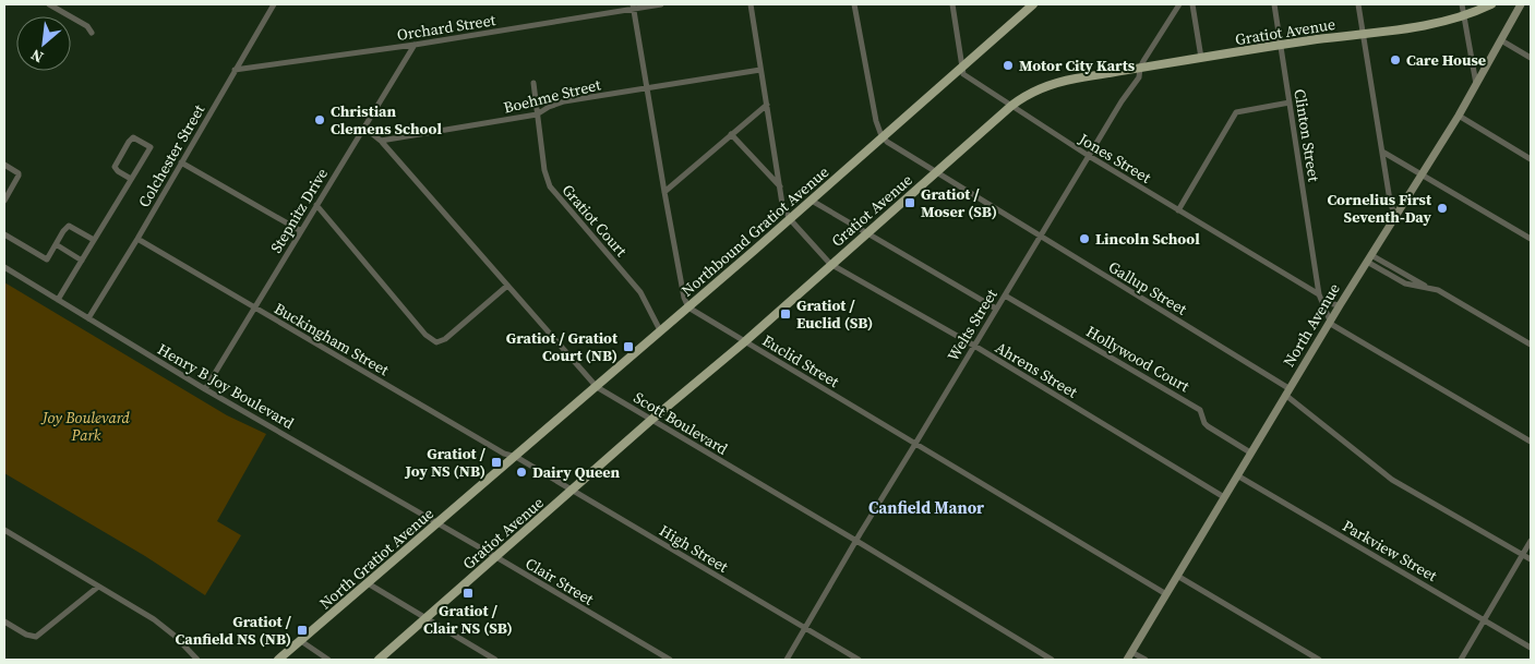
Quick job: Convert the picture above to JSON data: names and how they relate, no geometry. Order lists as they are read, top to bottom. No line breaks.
{"streets":{"main road":["Gratiot Avenue","Northbound Gratiot Avenue","North Avenue","North Gratiot Avenue"],"street":["Orchard Street","Boehme Street","Clinton Street","Colchester Street","Jones Street","Stepnitz Drive","Gratiot Court","Gallup Street","Welts Street","Buckingham Street","Hollywood Court","Euclid Street","Ahrens Street","Henry B Joy Boulevard","Scott Boulevard","High Street","Parkview Street","Clair Street"]},"crossings":[["Orchard Street","Colchester Street"],["Orchard Street","Stepnitz Drive"],["Gratiot Avenue","Clinton Street"],["Gratiot Avenue","Jones Street"],["Gratiot Avenue","Gallup Street"],["Gratiot Avenue","Welts Street"],["Gratiot Avenue","Euclid Street"],["Gratiot Avenue","Ahrens Street"],["Gratiot Avenue","Scott Boulevard"],["Gratiot Avenue","High Street"],["Gratiot Avenue","Clair Street"],["Boehme Street","Gratiot Court"],["Boehme Street","Scott Boulevard"],["Clinton Street","Jones Street"],["Clinton Street","North Avenue"],["Colchester Street","Buckingham Street"],["Colchester Street","Henry B Joy Boulevard"],["Jones Street","Northbound Gratiot Avenue"],["Jones Street","Welts Street"],["Stepnitz Drive","Buckingham Street"],["Stepnitz Drive","Henry B Joy Boulevard"],["Stepnitz Drive","Scott Boulevard"],["Gratiot Court","Northbound Gratiot Avenue"],["Northbound Gratiot Avenue","Gallup Street"],["Northbound Gratiot Avenue","Buckingham Street"],["Northbound Gratiot Avenue","Euclid Street"],["Northbound Gratiot Avenue","Ahrens Street"],["Northbound Gratiot Avenue","Scott Boulevard"],["Northbound Gratiot Avenue","High Street"],["Northbound Gratiot Avenue","North Gratiot Avenue"],["Gallup Street","Welts Street"],["Gallup Street","North Avenue"],["Welts Street","Hollywood Court"],["Welts Street","Euclid Street"],["Welts Street","Ahrens Street"],["Welts Street","Scott Boulevard"],["Welts Street","High Street"],["North Avenue","Hollywood Court"],["North Avenue","Euclid Street"],["North Avenue","Ahrens Street"],["North Avenue","Parkview Street"],["Buckingham Street","High Street"],["Henry B Joy Boulevard","North Gratiot Avenue"],["Henry B Joy Boulevard","Clair Street"],["North Gratiot Avenue","Clair Street"]],"districts":["Canfield Manor"],"parks":["Joy Boulevard Park"],"places":{"other":["Care House","Motor City Karts","Christian Clemens School","Cornelius First Seventh-Day","Lincoln School","Dairy Queen"],"transit":["Gratiot / Moser (SB)","Gratiot / Euclid (SB)","Gratiot / Gratiot Court (NB)","Gratiot / Joy NS (NB)","Gratiot / Clair NS (SB)","Gratiot / Canfield NS (NB)"]},"north":"bottom left"}
